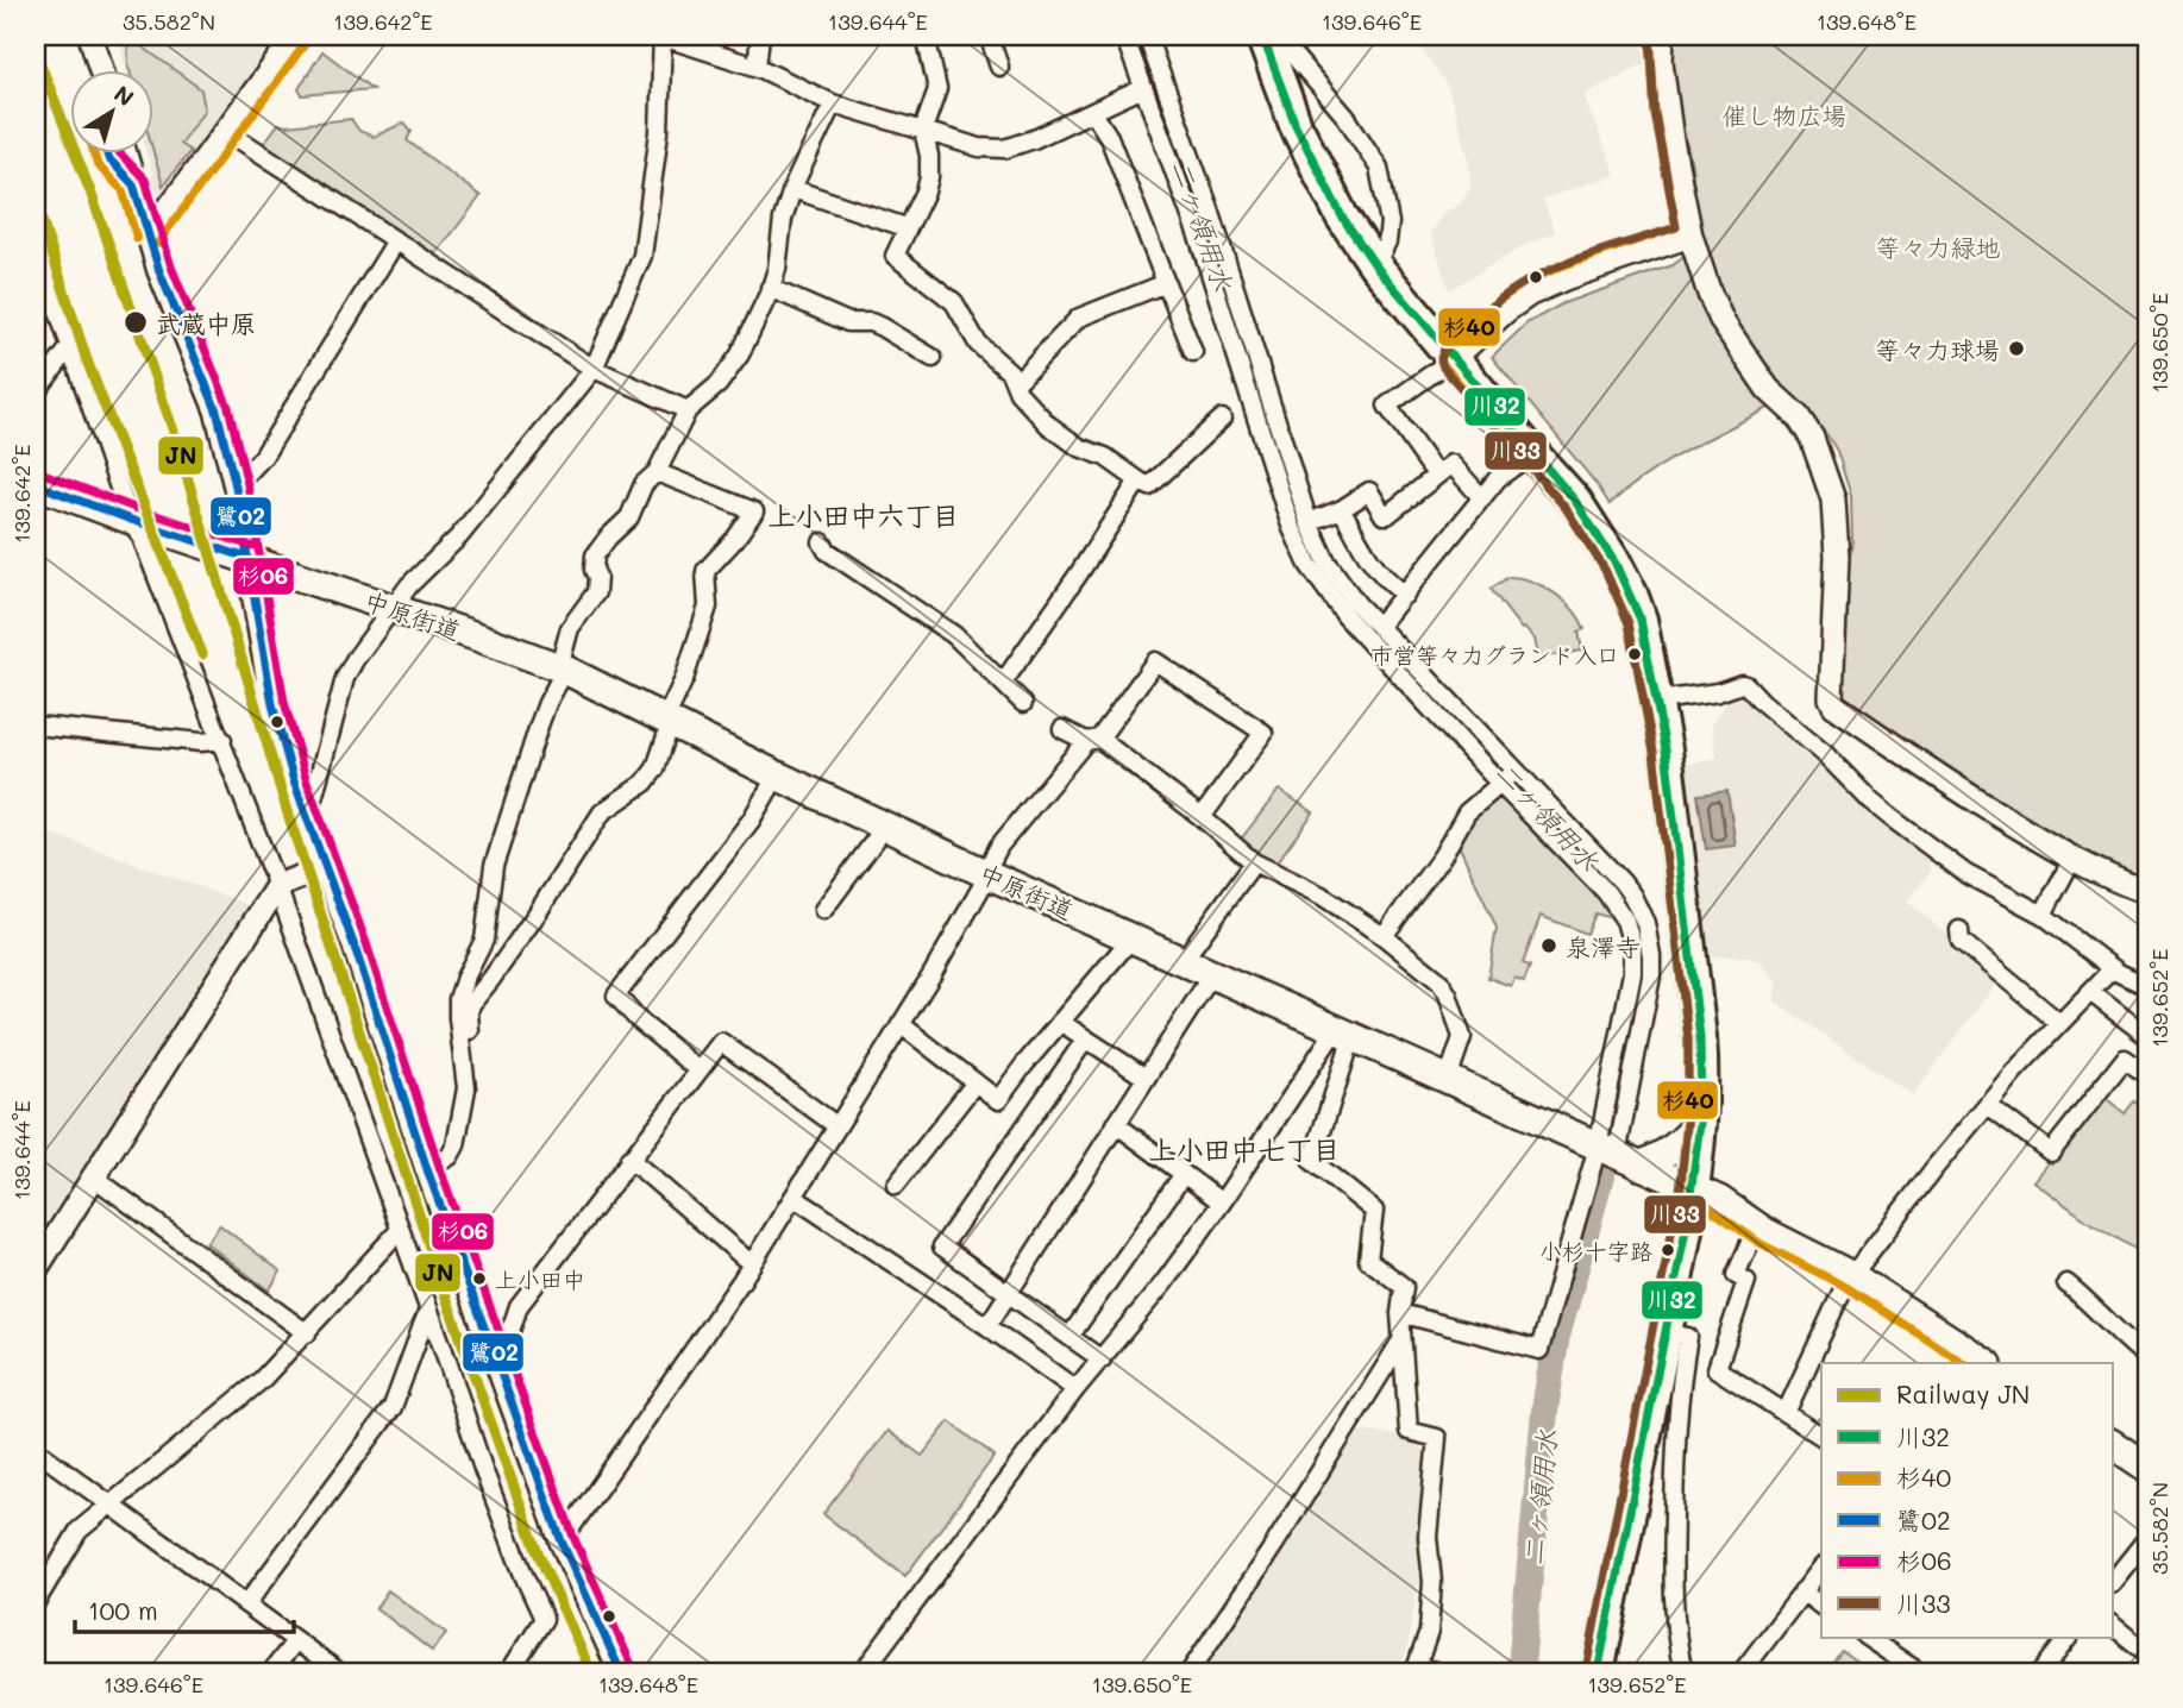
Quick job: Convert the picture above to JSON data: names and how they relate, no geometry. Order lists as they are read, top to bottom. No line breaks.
{"streets":{"main road":["中原街道"]},"districts":["上小田中六丁目","上小田中七丁目"],"water":["二ヶ領用水"],"parks":["催し物広場","等々力緑地"],"places":["武蔵中原","等々力球場","市営等々力グランド入口","泉澤寺","小杉十字路","上小田中"],"lines":["transit line 川32","transit line 杉40","transit line 川33","rail line JN","transit line 鷺02","transit line 杉06"],"legend":["Railway JN","川32","杉40","鷺02","杉06","川33"],"scale_bar":"100 m","north":"top right","coordinates":["35.582°N","139.642°E","139.644°E","139.646°E","139.648°E","139.650°E","139.652°E"]}
